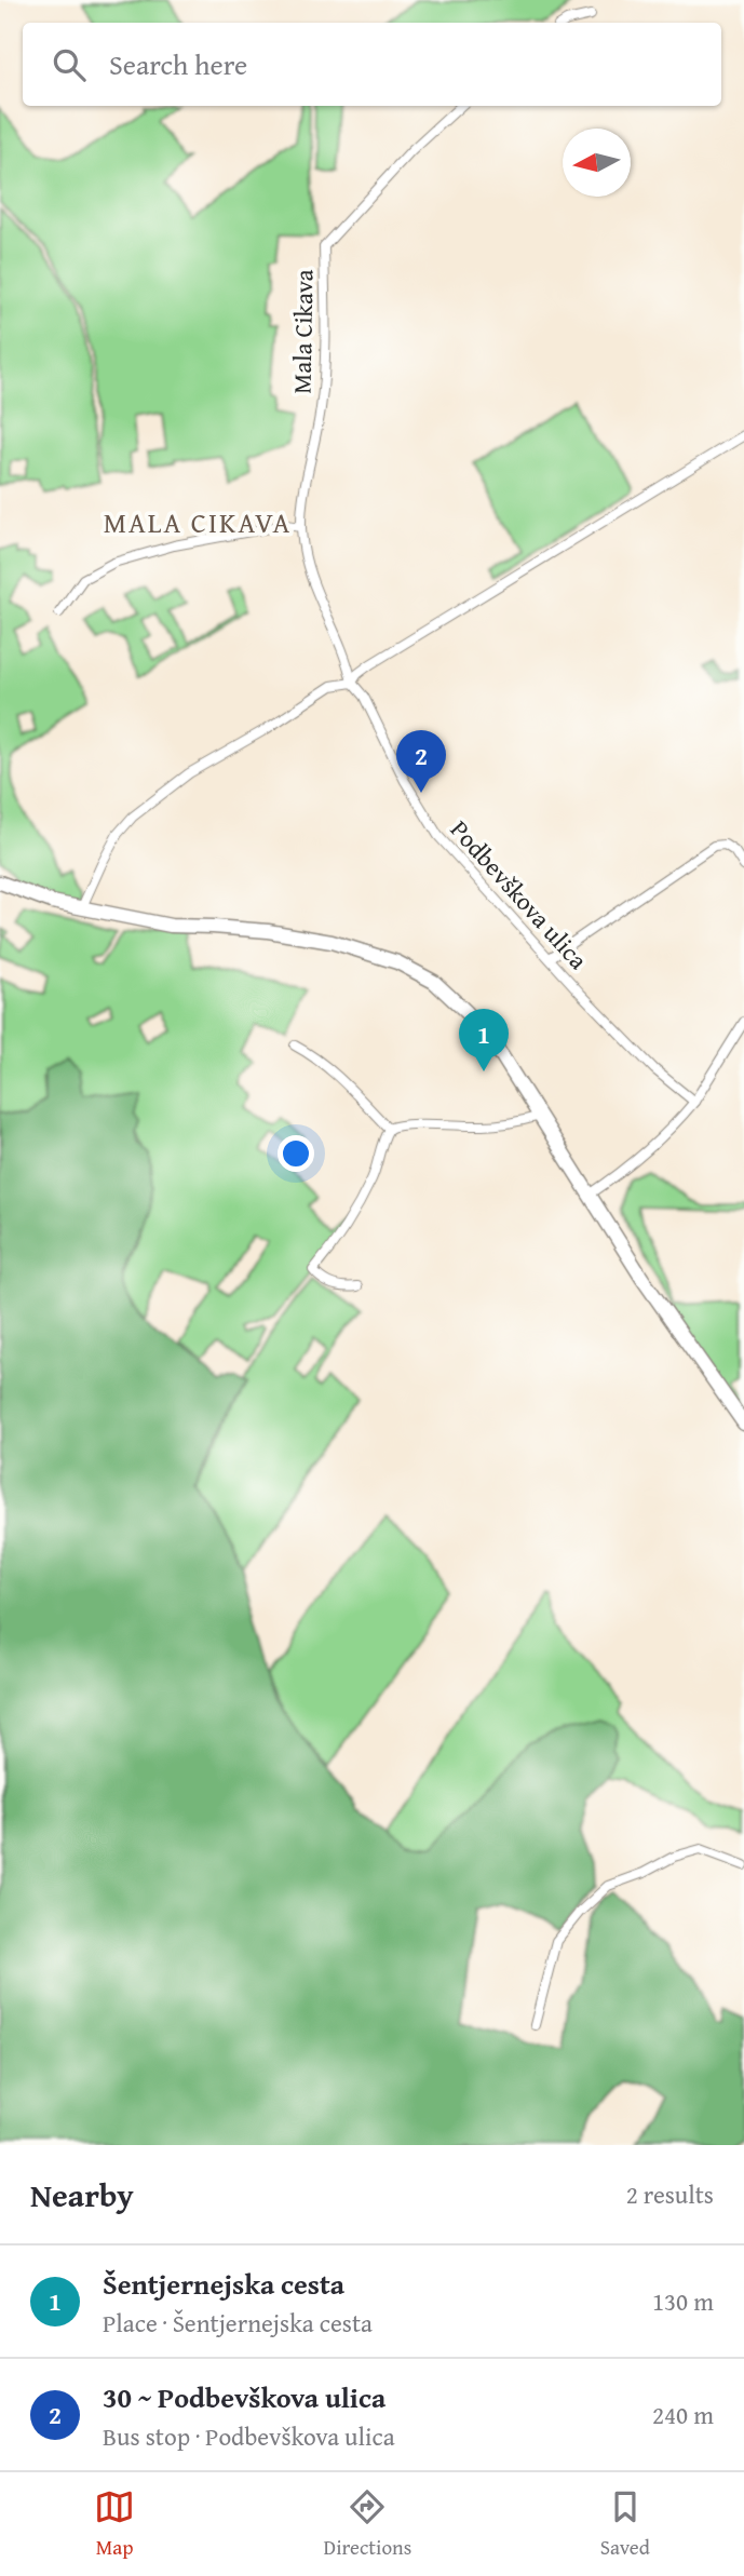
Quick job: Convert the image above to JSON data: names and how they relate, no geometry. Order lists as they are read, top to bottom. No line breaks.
{"streets":{"street":["Mala Cikava","Podbevškova ulica"]},"crossings":[["Mala Cikava","Podbevškova ulica"]],"districts":["MALA CIKAVA"],"north":"left","page":{"search":"Search here","pins":["2","1"],"heading":["Nearby","2 results"],"list":[{"mark":"1","name":"Šentjernejska cesta","note":"Place · Šentjernejska cesta","value":"130 m"},{"mark":"2","name":"30 ~ Podbevškova ulica","note":"Bus stop · Podbevškova ulica","value":"240 m"}],"nav":["Map","Directions","Saved"]}}
